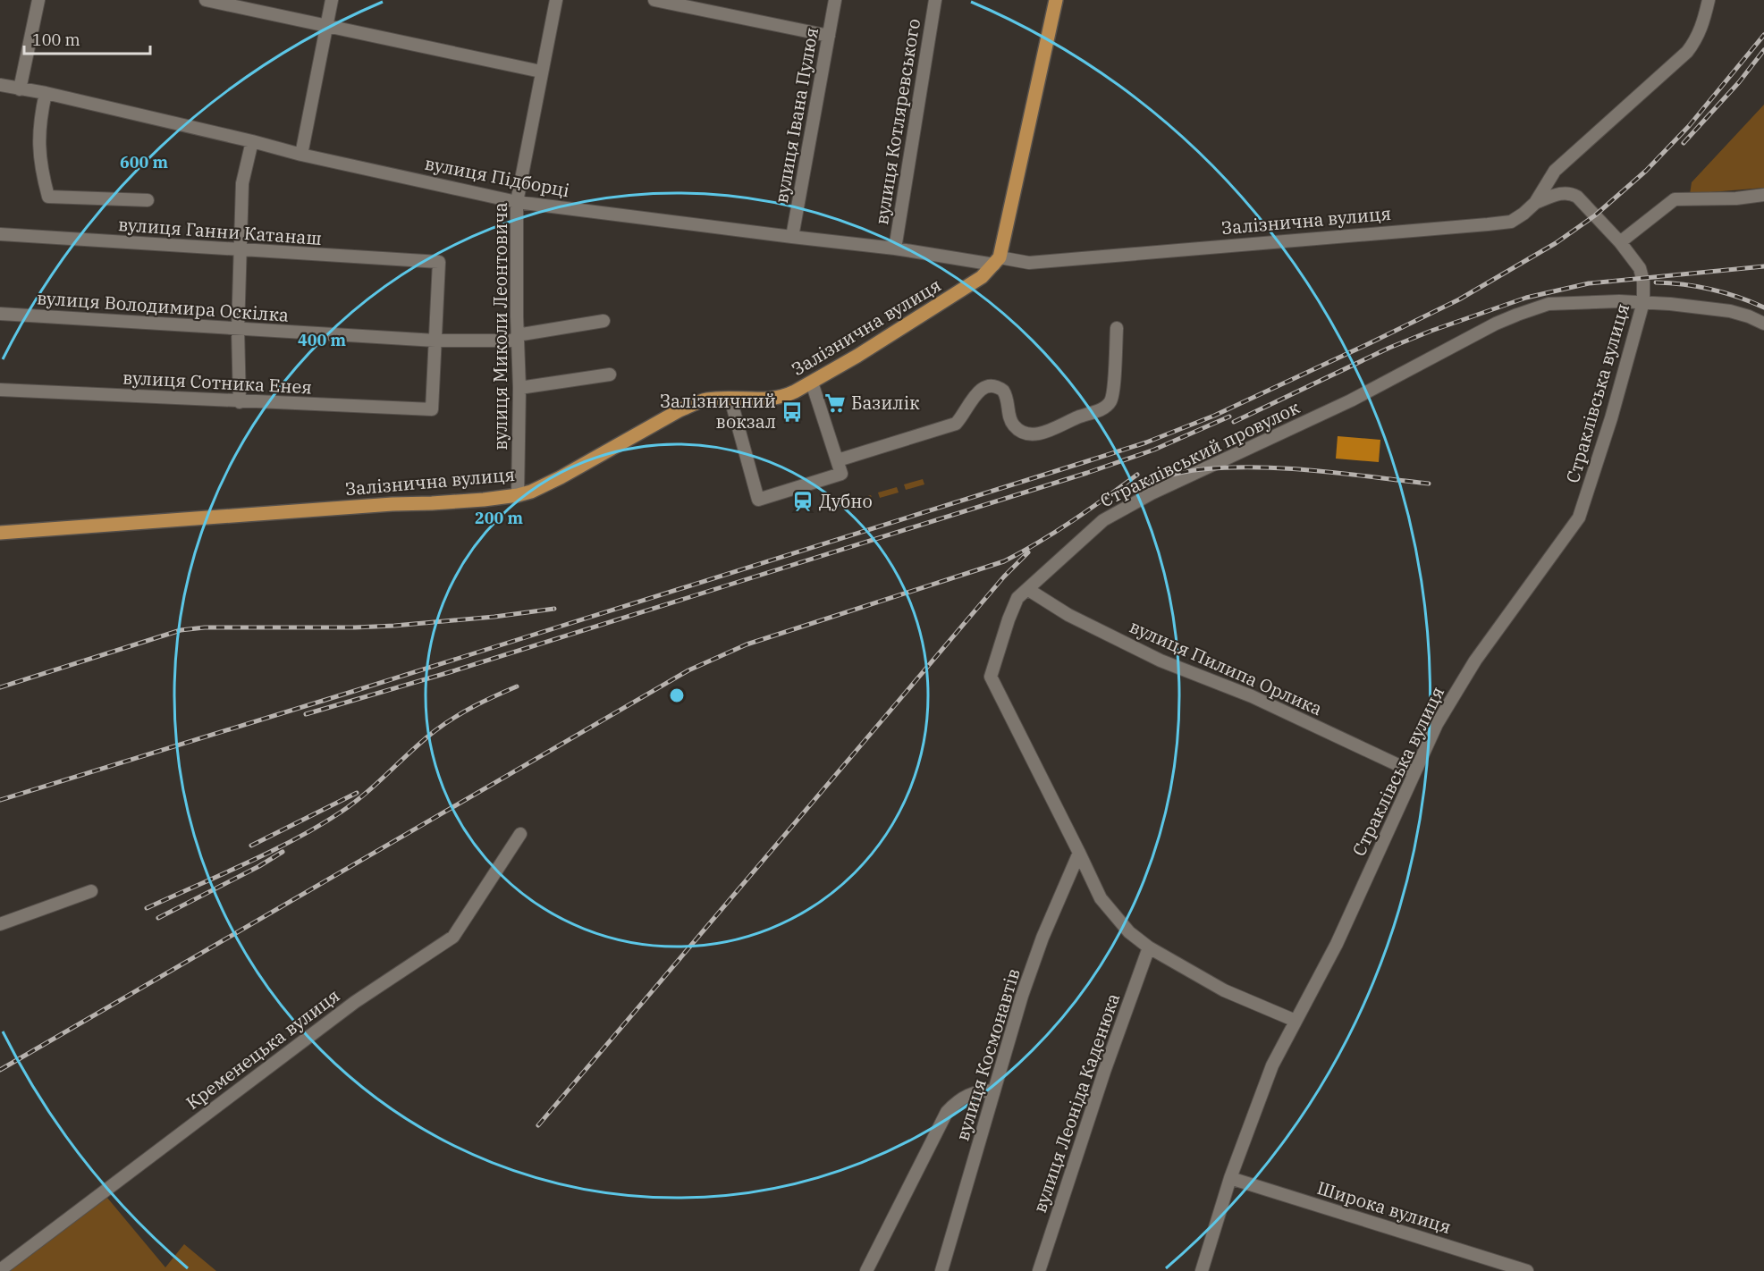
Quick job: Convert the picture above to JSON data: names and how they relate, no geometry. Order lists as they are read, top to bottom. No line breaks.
{"streets":{"main road":["Залізнична вулиця"],"street":["вулиця Івана Пулюя","вулиця Котляревського","вулиця Підборці","вулиця Ганни Катанаш","вулиця Володимира Оскілка","вулиця Миколи Леонтовича","вулиця Сотника Енея","Страклівська вулиця","Страклівський провулок","вулиця Пилипа Орлика","Кременецька вулиця","вулиця Космонавтів","вулиця Леоніда Каденюка","Широка вулиця"]},"crossings":[["вулиця Івана Пулюя","вулиця Підборці"],["вулиця Котляревського","вулиця Підборці"],["вулиця Підборці","Залізнична вулиця"],["вулиця Підборці","вулиця Миколи Леонтовича"],["Залізнична вулиця","вулиця Миколи Леонтовича"],["Залізнична вулиця","Страклівська вулиця"],["вулиця Ганни Катанаш","вулиця Володимира Оскілка"],["вулиця Ганни Катанаш","вулиця Сотника Енея"],["вулиця Володимира Оскілка","вулиця Миколи Леонтовича"],["вулиця Володимира Оскілка","вулиця Сотника Енея"],["Страклівська вулиця","Страклівський провулок"],["Страклівська вулиця","вулиця Пилипа Орлика"],["Страклівська вулиця","Широка вулиця"],["Страклівський провулок","вулиця Пилипа Орлика"],["Страклівський провулок","вулиця Космонавтів"],["Страклівський провулок","вулиця Леоніда Каденюка"]],"places":{"supermarket":["Базилік"],"bus stop":["Залізничний вокзал"],"station":["Дубно"]},"scale_bar":"100 m","rings":["600 m","400 m","200 m"]}
